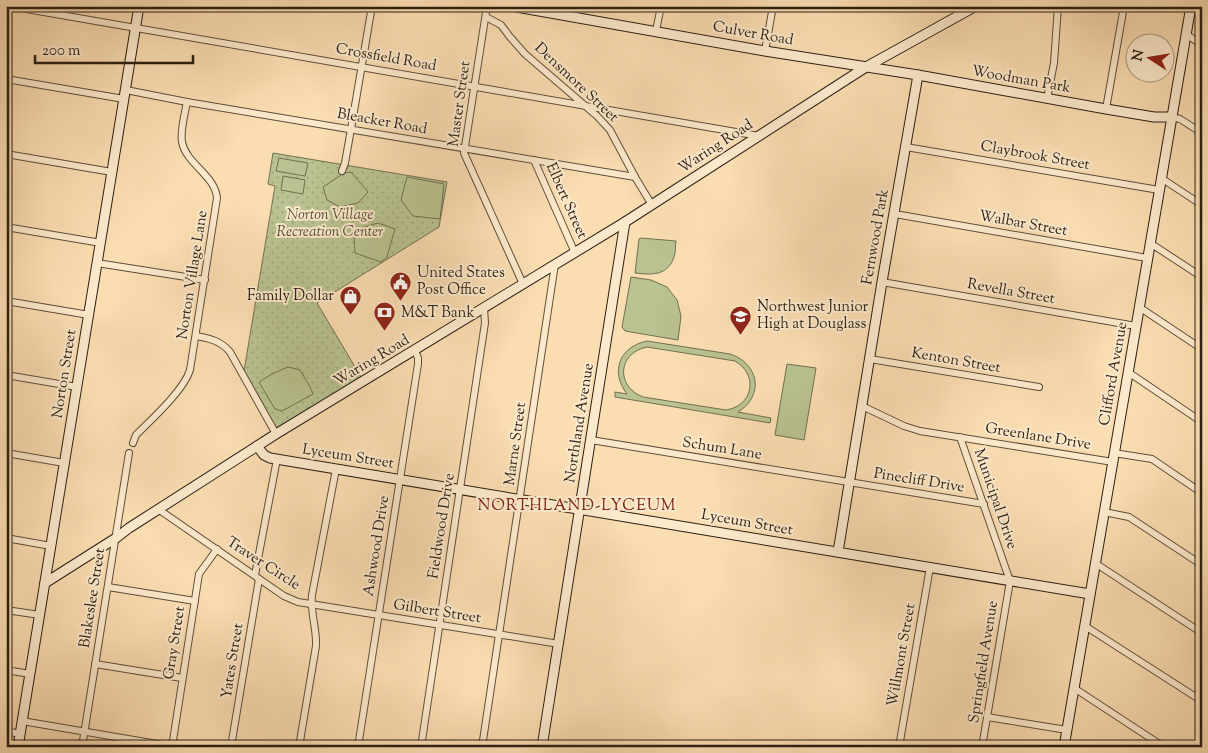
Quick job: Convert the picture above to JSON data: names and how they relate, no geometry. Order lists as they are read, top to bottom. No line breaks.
{"streets":{"street":["Culver Road","Crossfield Road","Woodman Park","Densmore Street","Master Street","Bleacker Road","Waring Road","Claybrook Street","Elbert Street","Walbar Street","Fernwood Park","Norton Village Lane","Revella Street","Kenton Street","Norton Street","Clifford Avenue","Northland Avenue","Greenlane Drive","Marne Street","Schum Lane","Lyceum Street","Pinecliff Drive","Municipal Drive","Fieldwood Drive","Ashwood Drive","Traver Circle","Blakeslee Street","Gilbert Street","Gray Street","Willmont Street","Yates Street","Springfield Avenue"]},"crossings":[["Culver Road","Woodman Park"],["Culver Road","Waring Road"],["Crossfield Road","Densmore Street"],["Crossfield Road","Master Street"],["Crossfield Road","Waring Road"],["Crossfield Road","Norton Street"],["Woodman Park","Waring Road"],["Woodman Park","Fernwood Park"],["Woodman Park","Clifford Avenue"],["Densmore Street","Master Street"],["Densmore Street","Bleacker Road"],["Densmore Street","Waring Road"],["Master Street","Bleacker Road"],["Master Street","Waring Road"],["Bleacker Road","Elbert Street"],["Bleacker Road","Norton Village Lane"],["Bleacker Road","Norton Street"],["Waring Road","Elbert Street"],["Waring Road","Norton Street"],["Waring Road","Northland Avenue"],["Waring Road","Marne Street"],["Waring Road","Lyceum Street"],["Waring Road","Fieldwood Drive"],["Waring Road","Ashwood Drive"],["Waring Road","Traver Circle"],["Waring Road","Blakeslee Street"],["Claybrook Street","Fernwood Park"],["Claybrook Street","Clifford Avenue"],["Walbar Street","Fernwood Park"],["Walbar Street","Clifford Avenue"],["Fernwood Park","Revella Street"],["Fernwood Park","Kenton Street"],["Fernwood Park","Schum Lane"],["Fernwood Park","Lyceum Street"],["Fernwood Park","Pinecliff Drive"],["Fernwood Park","Municipal Drive"],["Revella Street","Clifford Avenue"],["Clifford Avenue","Greenlane Drive"],["Clifford Avenue","Lyceum Street"],["Northland Avenue","Schum Lane"],["Northland Avenue","Lyceum Street"],["Northland Avenue","Gilbert Street"],["Greenlane Drive","Municipal Drive"],["Marne Street","Lyceum Street"],["Marne Street","Gilbert Street"],["Schum Lane","Pinecliff Drive"],["Lyceum Street","Municipal Drive"],["Lyceum Street","Fieldwood Drive"],["Lyceum Street","Ashwood Drive"],["Lyceum Street","Willmont Street"],["Lyceum Street","Yates Street"],["Lyceum Street","Springfield Avenue"],["Pinecliff Drive","Municipal Drive"],["Municipal Drive","Springfield Avenue"],["Fieldwood Drive","Gilbert Street"],["Ashwood Drive","Gilbert Street"],["Traver Circle","Gilbert Street"],["Traver Circle","Gray Street"],["Traver Circle","Yates Street"]],"districts":["NORTHLAND-LYCEUM"],"parks":["Norton Village Recreation Center"],"places":{"public building":["United States Post Office"],"shop":["Family Dollar"],"bank":["M&T Bank"],"school or university":["Northwest Junior High at Douglass"]},"scale_bar":"200 m","north":"left"}
